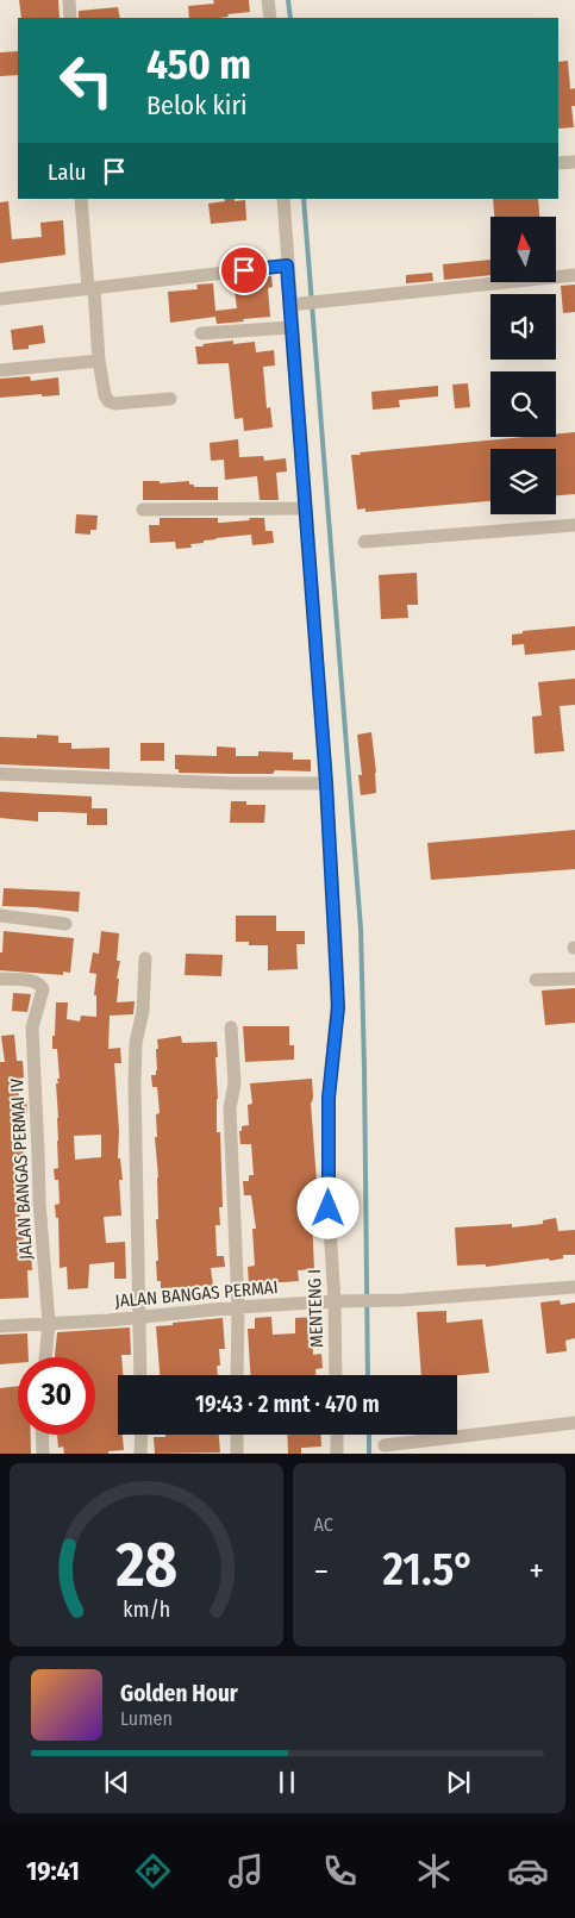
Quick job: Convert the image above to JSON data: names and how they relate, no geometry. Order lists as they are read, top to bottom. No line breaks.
{"streets":{"street":["JALAN BANGAS PERMAI IV","JALAN BANGAS PERMAI","MENTENG I"]},"crossings":[["JALAN BANGAS PERMAI IV","JALAN BANGAS PERMAI"],["JALAN BANGAS PERMAI","MENTENG I"]],"north":"top","page":{"turn":["450 m","Belok kiri"],"then":"Lalu","limit":"30","trip":"19:43 · 2 mnt · 470 m","tile":"AC","heat":["−","21.5°","+"],"song":["Golden Hour","Lumen"],"tabs":"19:41","gauge":["28","km/h"]}}
